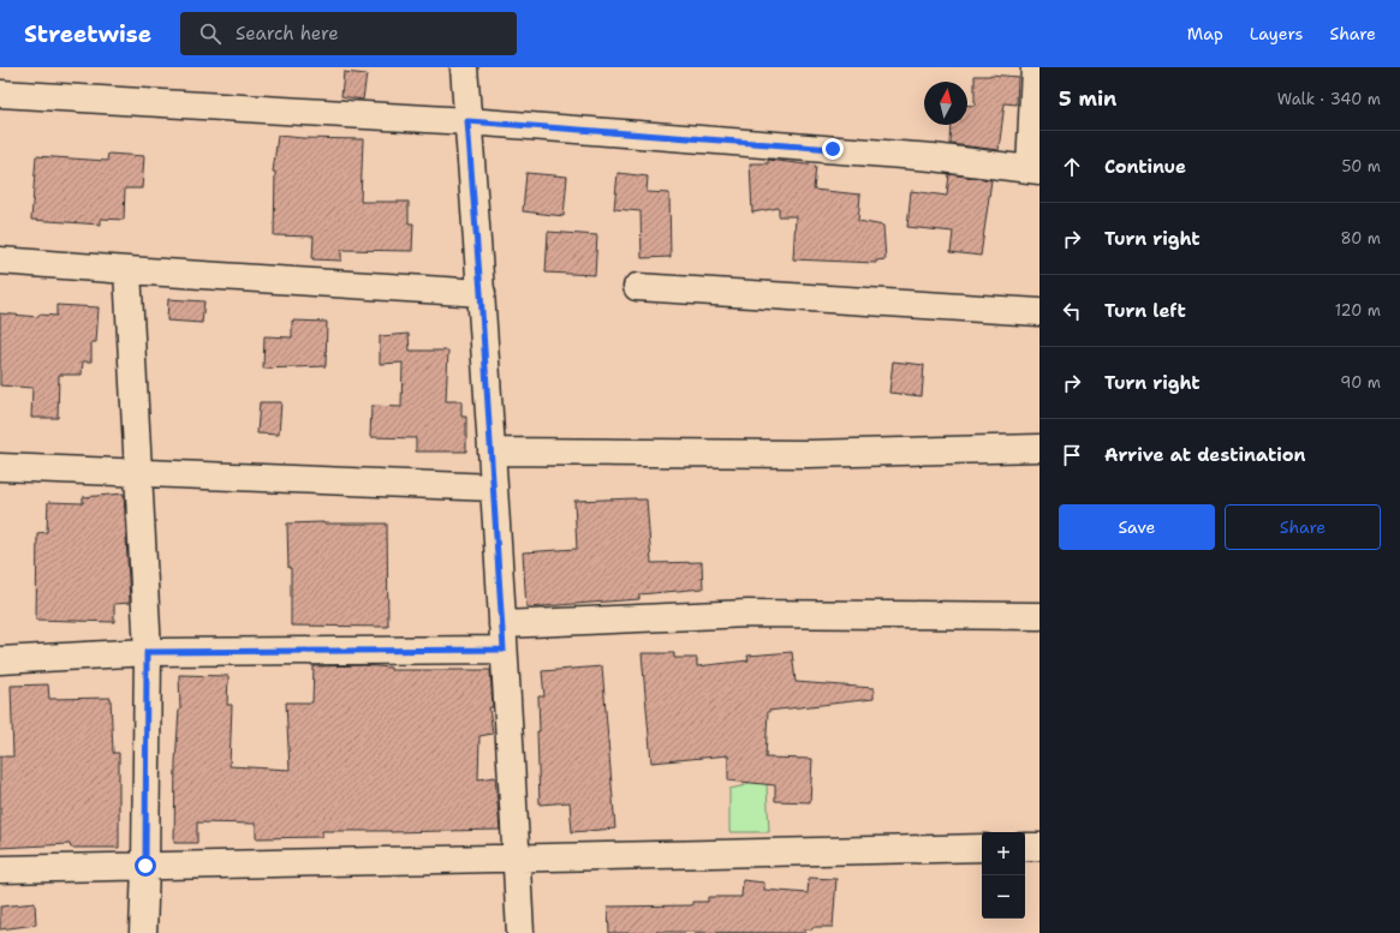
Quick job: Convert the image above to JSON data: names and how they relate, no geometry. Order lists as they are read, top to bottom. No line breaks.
{"north":"top","page":{"header":"Streetwise","search":"Search here","nav":["Map","Layers","Share"],"heading":["5 min","Walk · 340 m"],"list":[["Continue","50 m"],["Turn right","80 m"],["Turn left","120 m"],["Turn right","90 m"],"Arrive at destination"],"buttons":["Save","Share"],"map_buttons":["+","−"]}}
